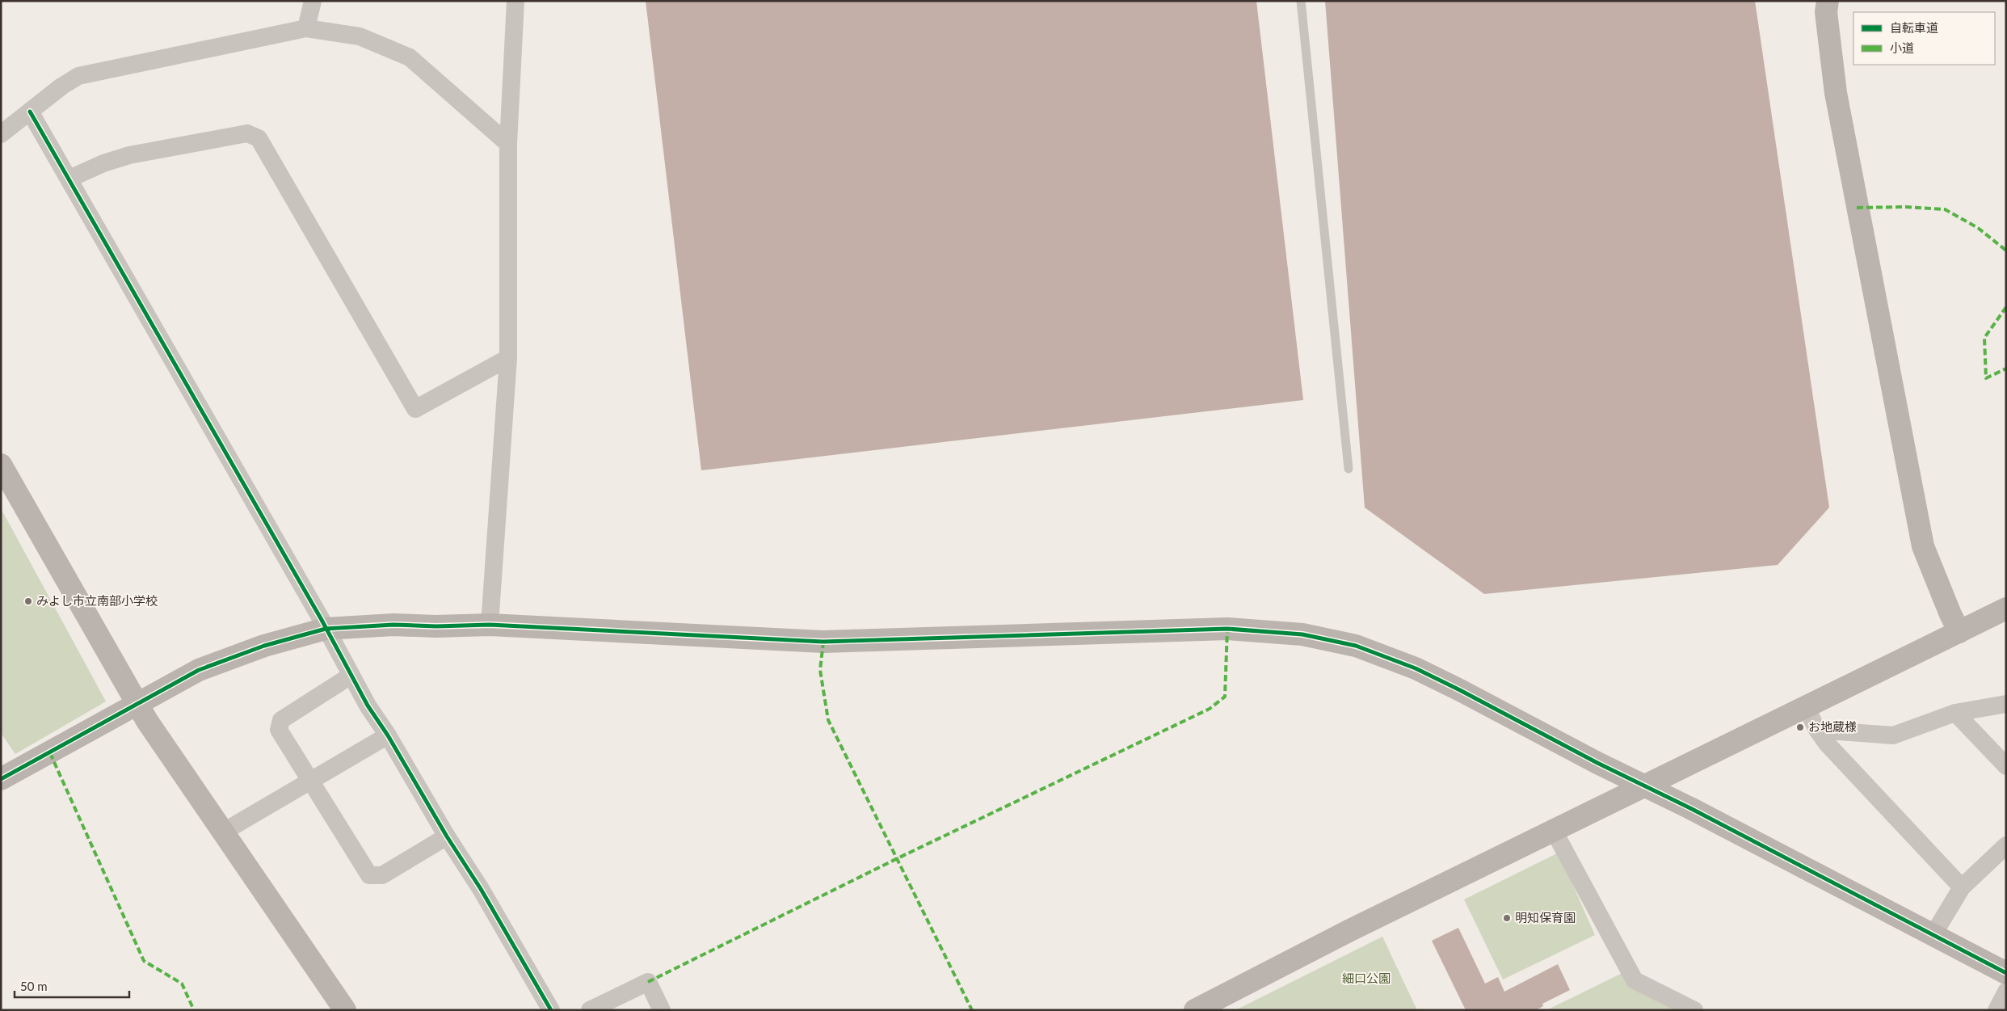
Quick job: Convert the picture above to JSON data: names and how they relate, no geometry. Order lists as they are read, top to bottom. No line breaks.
{"parks":["細口公園"],"places":["みよし市立南部小学校","お地蔵様","明知保育園"],"legend":["自転車道","小道"],"scale_bar":"50 m"}
